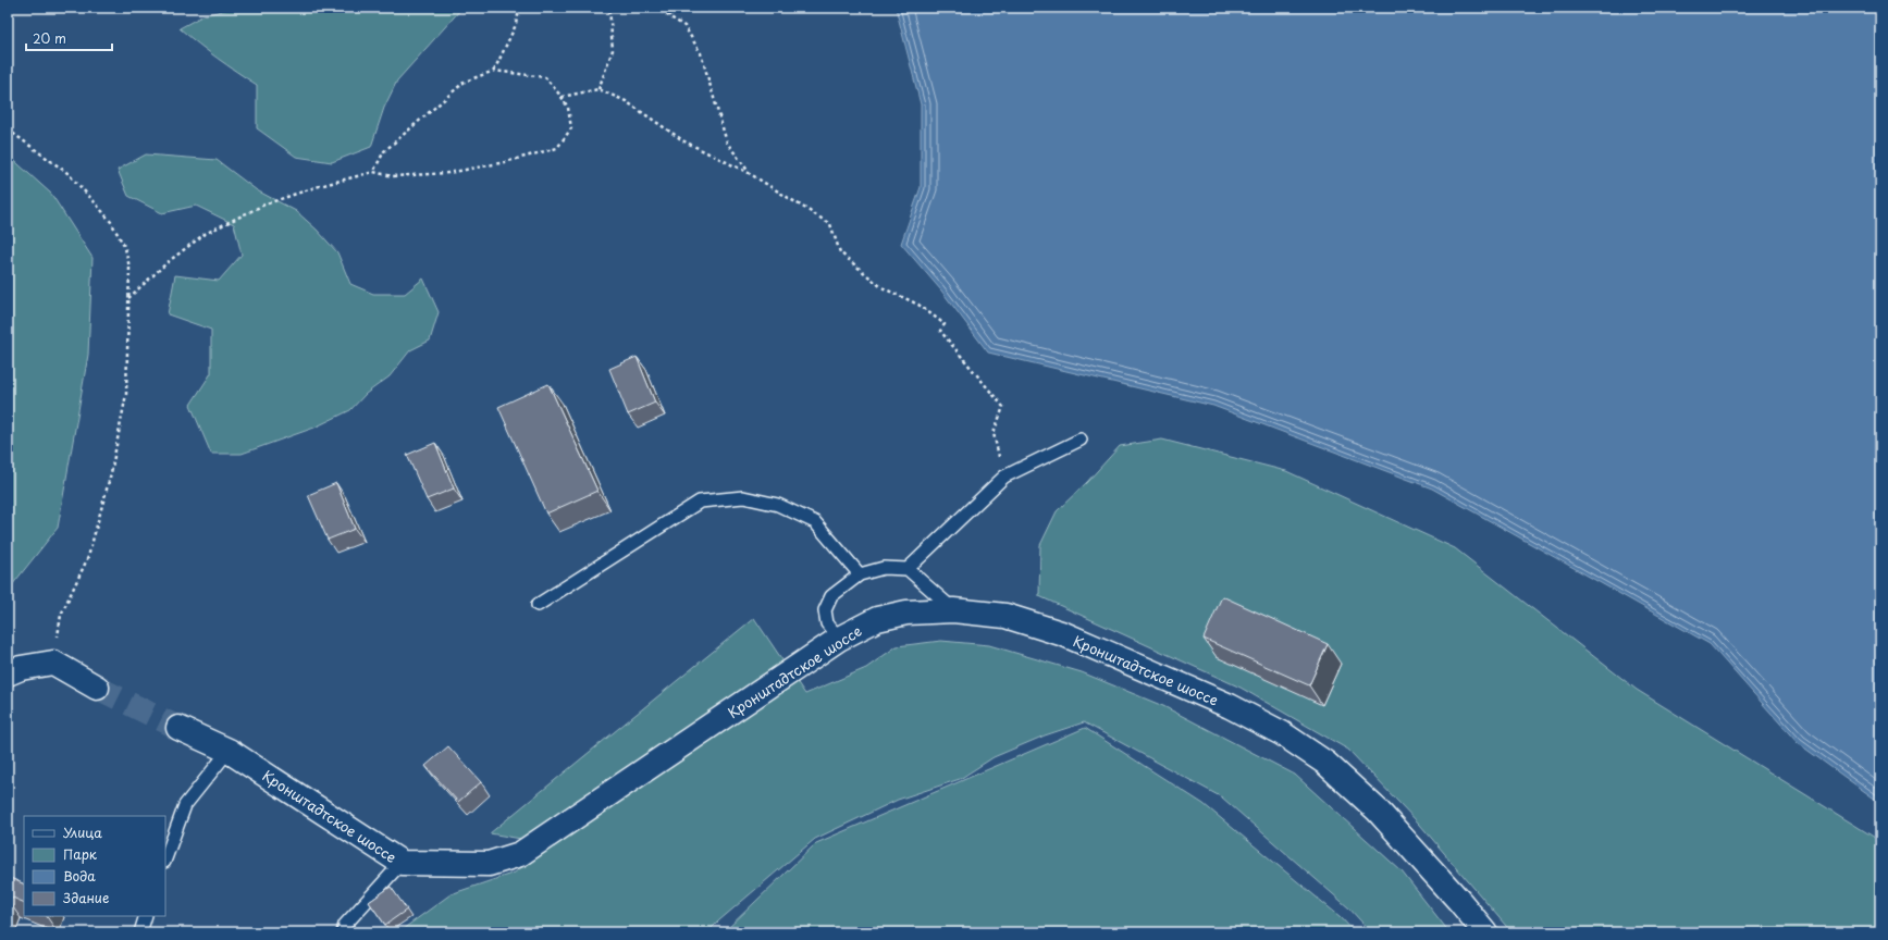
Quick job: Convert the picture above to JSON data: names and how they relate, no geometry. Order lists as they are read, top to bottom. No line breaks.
{"streets":{"street":["Кронштадтское шоссе"]},"legend":["Улица","Парк","Вода","Здание"],"scale_bar":"20 m"}
